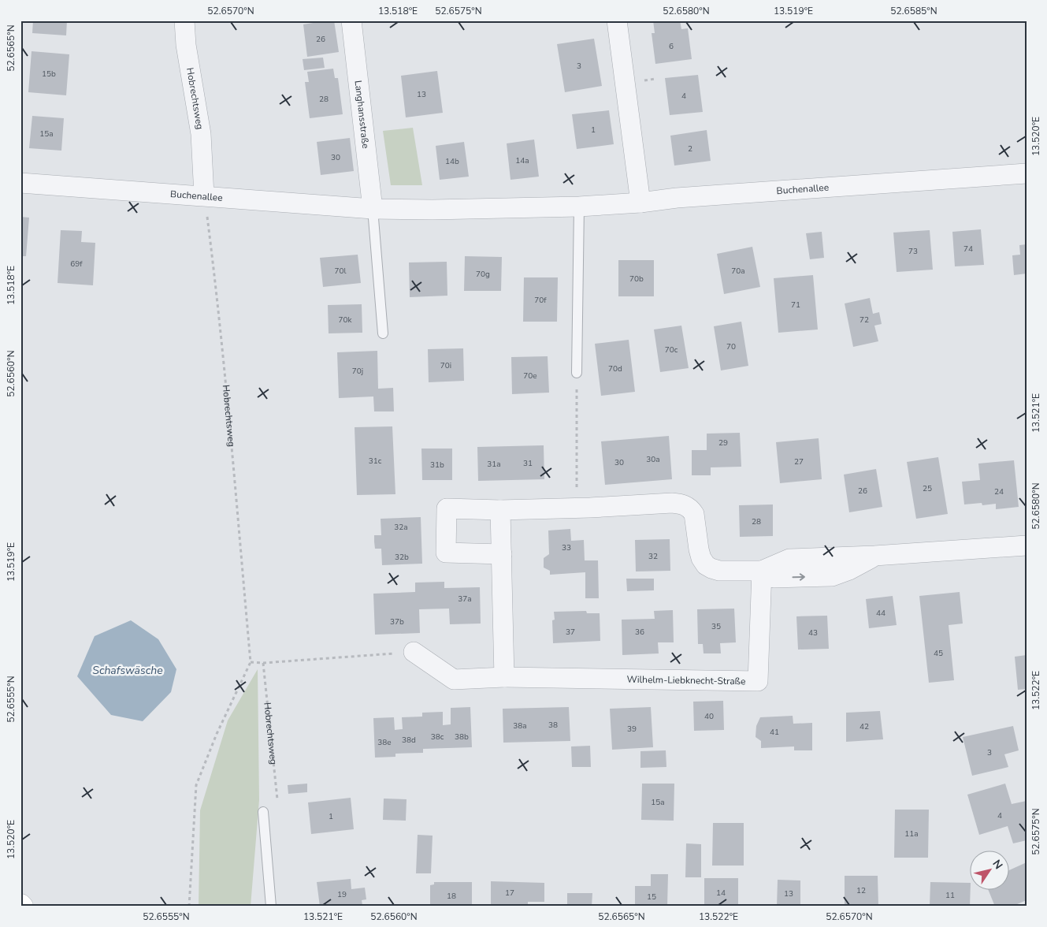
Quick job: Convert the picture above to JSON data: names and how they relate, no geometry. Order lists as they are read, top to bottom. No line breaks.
{"streets":{"street":["Hobrechtsweg","Langhansstraße","Buchenallee","Wilhelm-Liebknecht-Straße"]},"crossings":[["Hobrechtsweg","Buchenallee"],["Langhansstraße","Buchenallee"]],"water":["Schafswäsche"],"house_numbers":["26","6","3","15b","13","4","28","1","15a","2","30","14a","14b","74","73","69f","70l","70a","70g","70b","70f","71","70k","72","70","70c","70i","70d","70j","70e","29","30a","31c","27","30","31","31a","31b","25","26","24","28","32a","33","32","32b","37a","44","37b","35","37","36","43","45","40","38","38a","42","39","41","38c","38b","38d","38e","3","15a","4","1","11a","12","17","14","13","19","11","18","15"],"north":"top right","coordinates":["52.6570°N","13.518°E","52.6575°N","52.6580°N","13.519°E","52.6585°N","52.6565°N","13.520°E","52.6560°N","13.521°E","13.522°E","52.6555°N"]}
